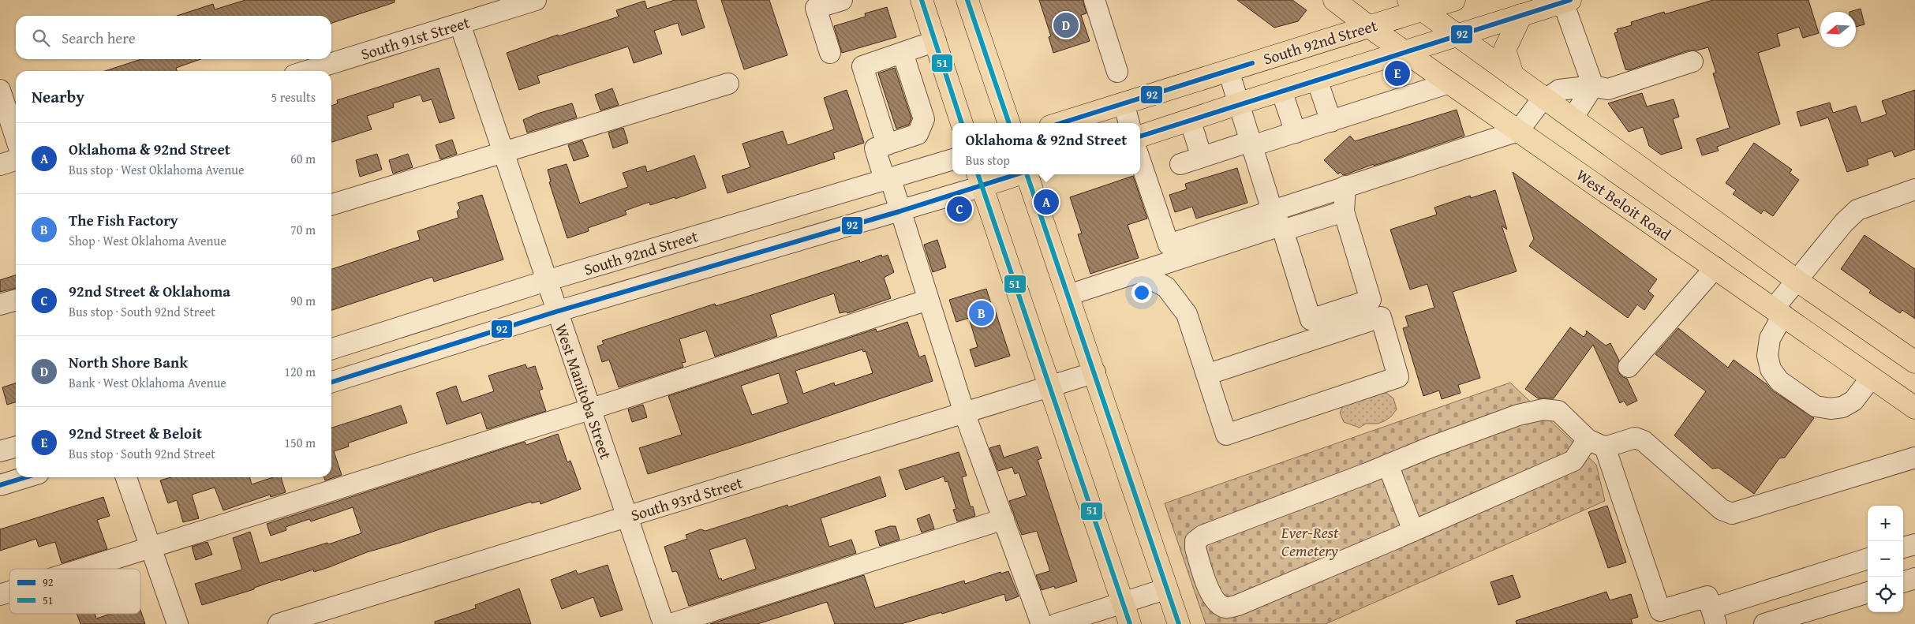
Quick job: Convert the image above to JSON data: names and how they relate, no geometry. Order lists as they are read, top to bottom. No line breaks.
{"streets":{"main road":["South 92nd Street","West Beloit Road"],"street":["South 91st Street","West Manitoba Street","South 93rd Street"]},"crossings":[["South 91st Street","West Manitoba Street"],["South 92nd Street","West Beloit Road"],["South 92nd Street","West Manitoba Street"],["West Manitoba Street","South 93rd Street"]],"parks":["Ever-Rest Cemetery"],"lines":["transit line 92","transit line 51"],"legend":["92","51"],"north":"left","page":{"pins":["D","E","A","C","B"],"search":"Search here","heading":["Nearby","5 results"],"list":[{"mark":"A","name":"Oklahoma & 92nd Street","note":"Bus stop · West Oklahoma Avenue","value":"60 m"},{"mark":"B","name":"The Fish Factory","note":"Shop · West Oklahoma Avenue","value":"70 m"},{"mark":"C","name":"92nd Street & Oklahoma","note":"Bus stop · South 92nd Street","value":"90 m"},{"mark":"D","name":"North Shore Bank","note":"Bank · West Oklahoma Avenue","value":"120 m"},{"mark":"E","name":"92nd Street & Beloit","note":"Bus stop · South 92nd Street","value":"150 m"}],"popup":["Oklahoma & 92nd Street","Bus stop"],"map_buttons":["+","−"]}}
